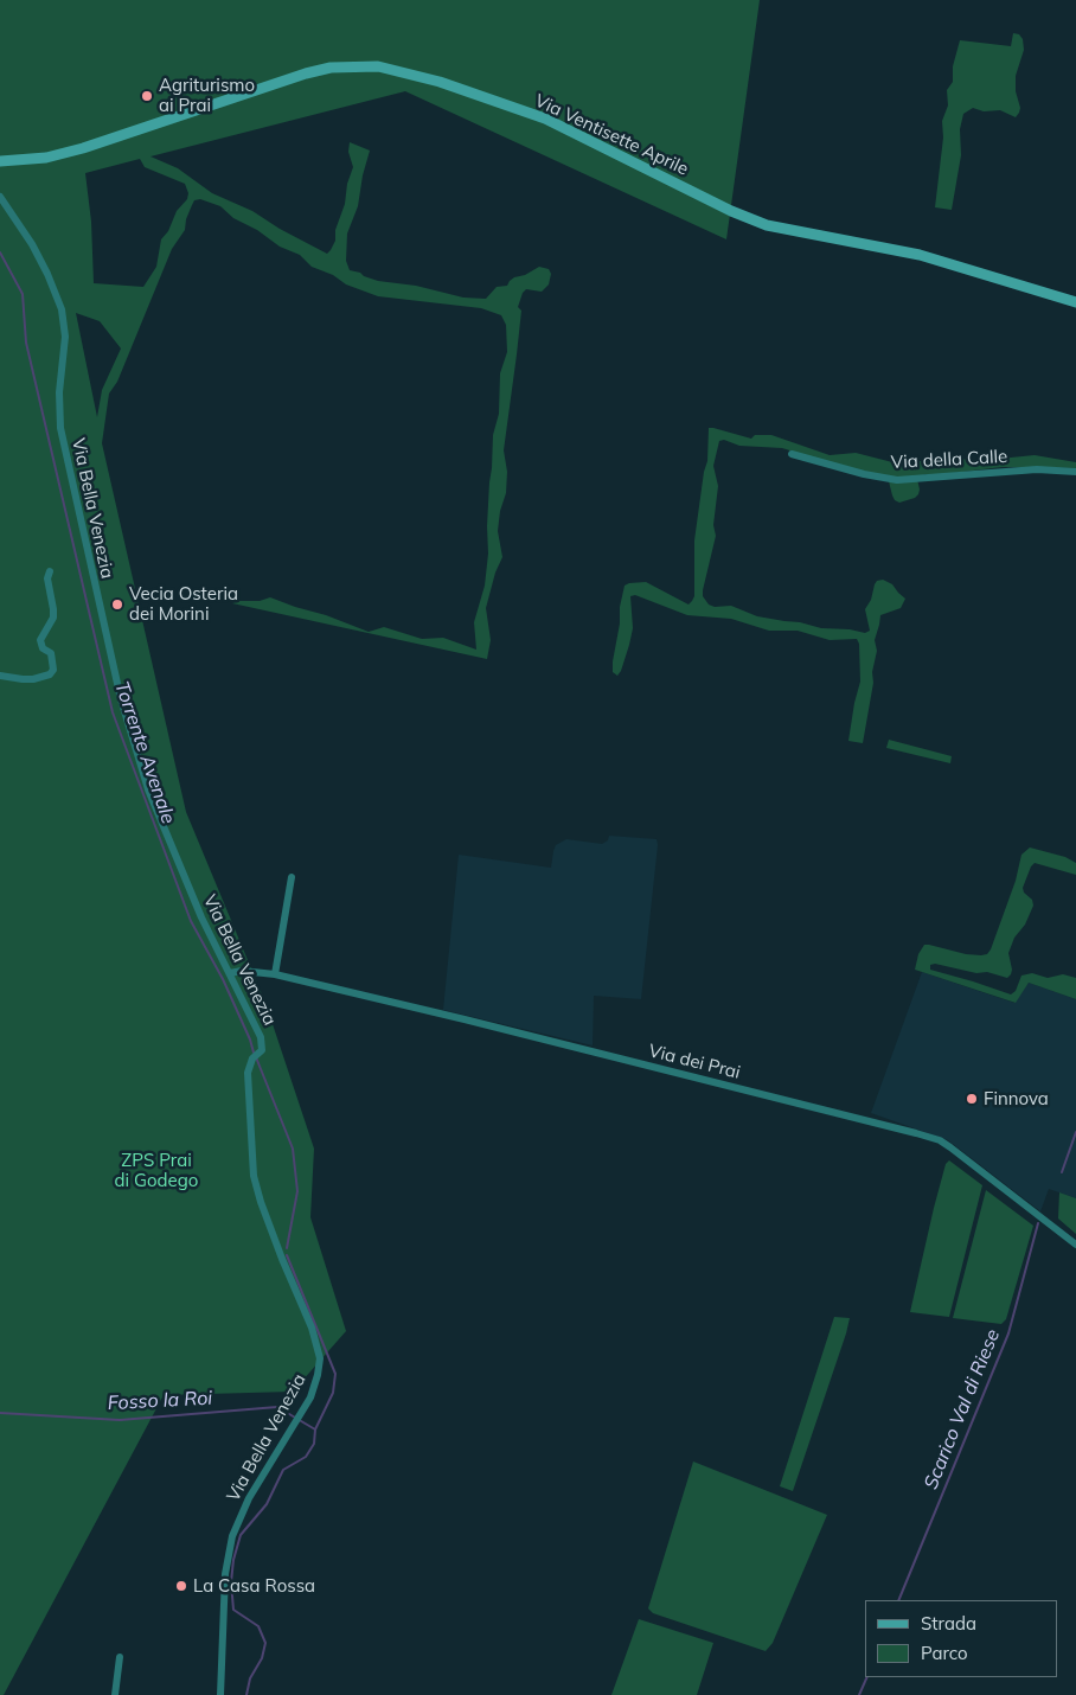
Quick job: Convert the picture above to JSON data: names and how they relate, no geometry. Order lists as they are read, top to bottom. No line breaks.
{"streets":{"main road":["Via Ventisette Aprile"],"street":["Via della Calle","Via Bella Venezia","Via dei Prai"]},"crossings":[["Via Bella Venezia","Via dei Prai"]],"water":["Torrente Avenale","Fosso la Roi","Scarico Val di Riese"],"parks":["ZPS Prai di Godego"],"places":["Agriturismo ai Prai","Vecia Osteria dei Morini","Finnova","La Casa Rossa"],"legend":["Strada","Parco"]}
